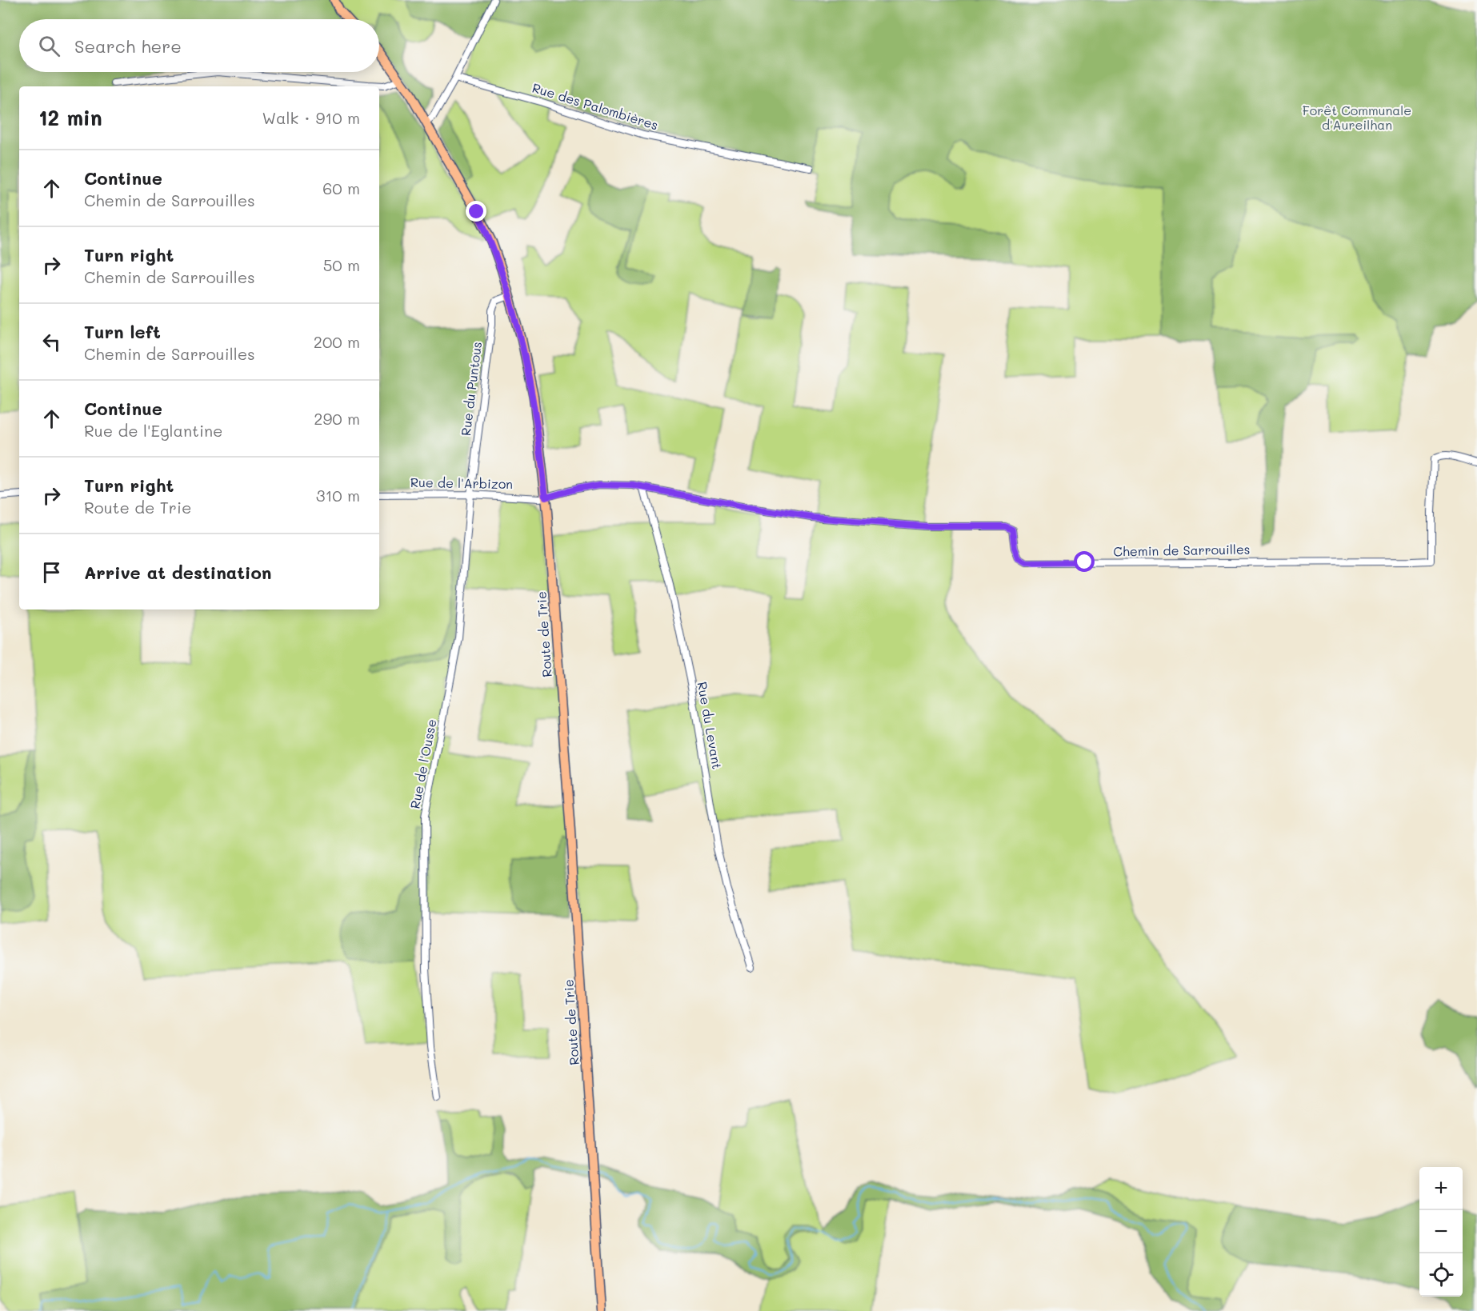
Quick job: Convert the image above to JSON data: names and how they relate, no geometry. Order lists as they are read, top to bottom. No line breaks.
{"streets":{"main road":["Route de Trie"],"street":["Rue des Palombières","Rue du Puntous","Rue de l'Arbizon","Chemin de Sarrouilles","Rue du Levant","Rue de l'Ousse"]},"crossings":[["Rue du Puntous","Rue de l'Arbizon"],["Rue du Puntous","Route de Trie"],["Rue du Puntous","Rue de l'Ousse"],["Rue de l'Arbizon","Chemin de Sarrouilles"],["Rue de l'Arbizon","Route de Trie"],["Rue de l'Arbizon","Rue du Levant"],["Rue de l'Arbizon","Rue de l'Ousse"]],"parks":["Forêt Communale d'Aureilhan"],"page":{"search":"Search here","heading":["12 min","Walk · 910 m"],"list":[["Continue","Chemin de Sarrouilles","60 m"],["Turn right","Chemin de Sarrouilles","50 m"],["Turn left","Chemin de Sarrouilles","200 m"],["Continue","Rue de l'Eglantine","290 m"],["Turn right","Route de Trie","310 m"],"Arrive at destination"],"map_buttons":["+","−"]}}
